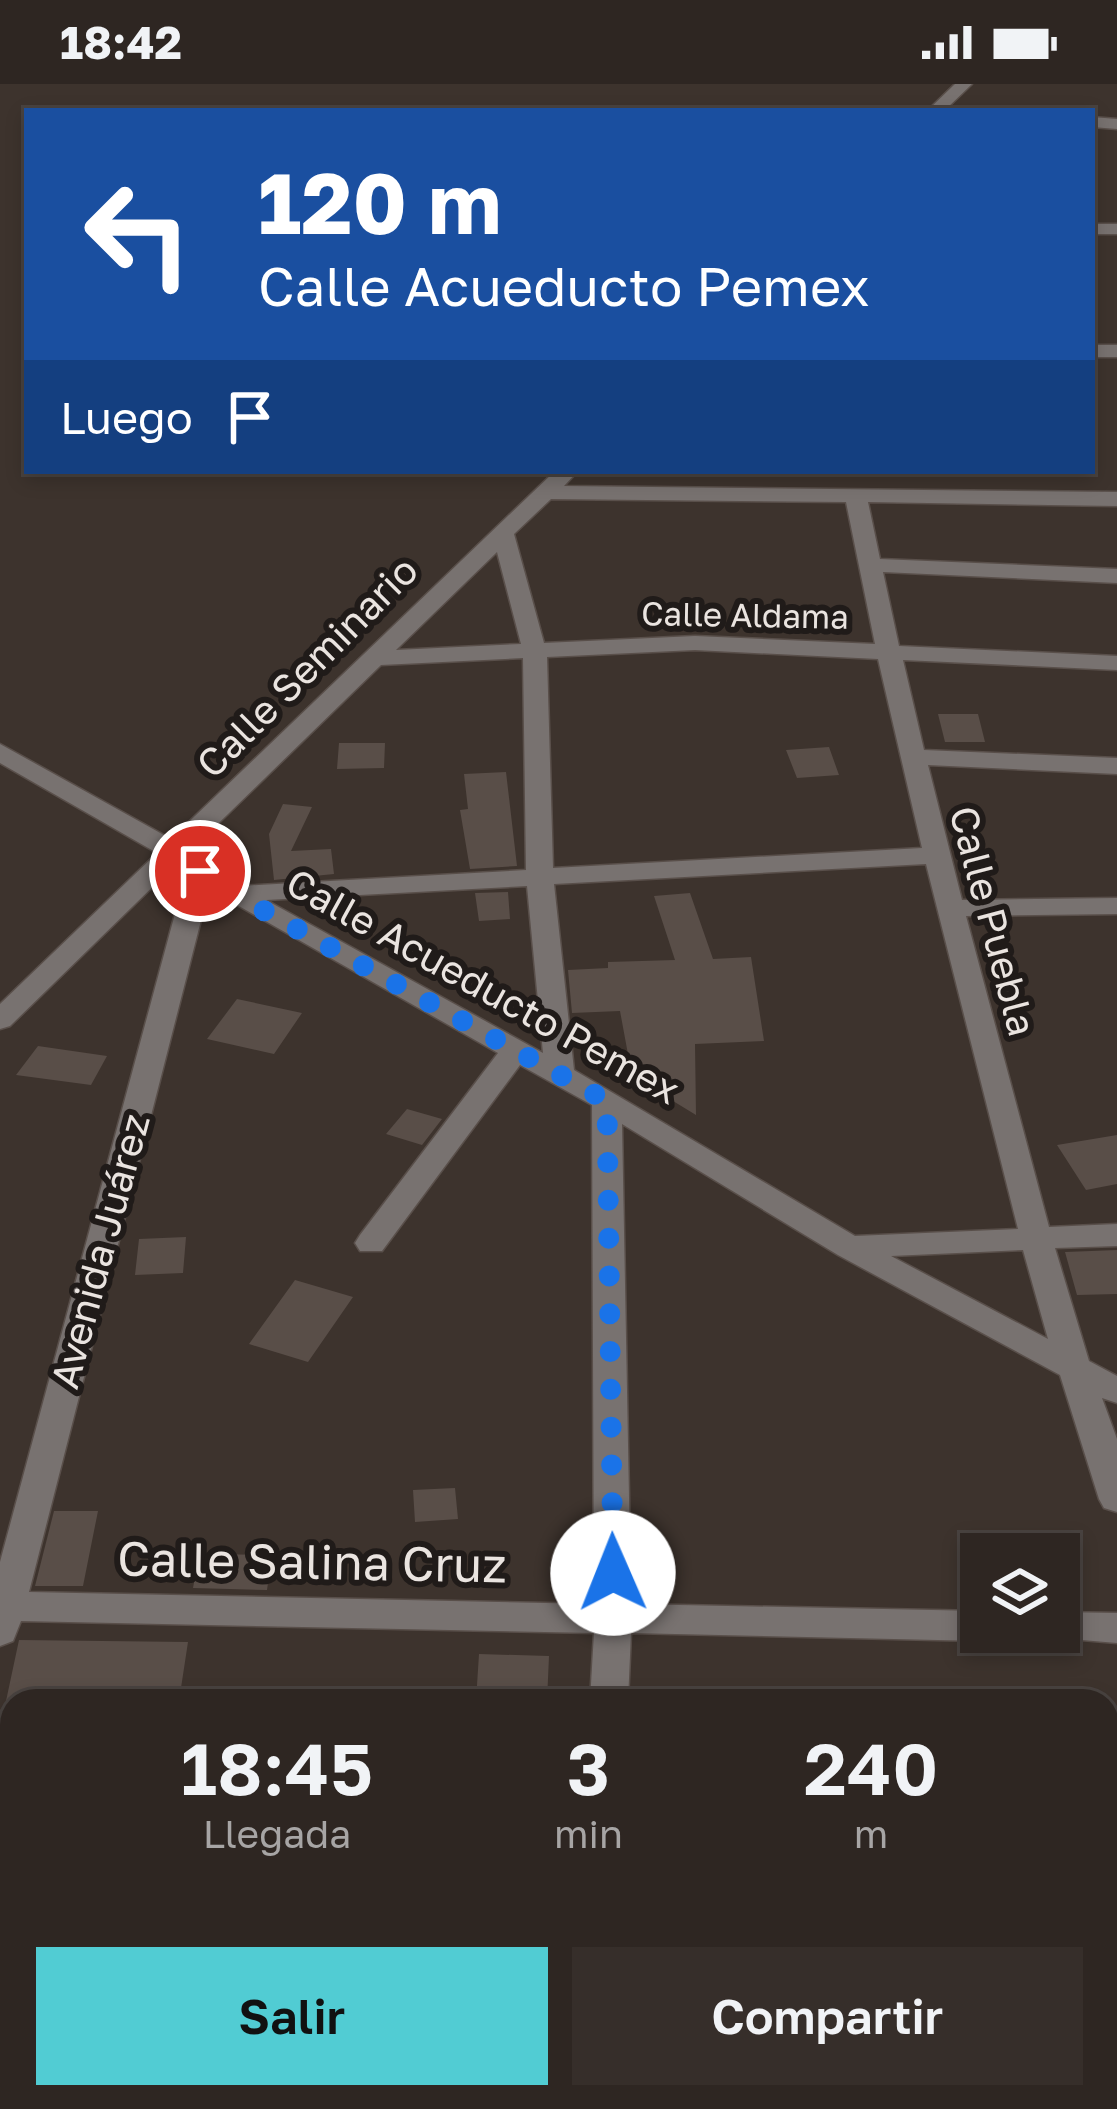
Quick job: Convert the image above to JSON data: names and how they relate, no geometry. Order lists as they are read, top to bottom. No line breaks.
{"streets":{"street":["Calle Aldama","Calle Seminario","Calle Puebla","Calle Acueducto Pemex","Avenida Juárez","Calle Salina Cruz"]},"crossings":[["Calle Aldama","Calle Seminario"],["Calle Aldama","Calle Puebla"],["Calle Seminario","Calle Acueducto Pemex"],["Calle Seminario","Avenida Juárez"],["Calle Puebla","Calle Acueducto Pemex"],["Calle Acueducto Pemex","Avenida Juárez"],["Avenida Juárez","Calle Salina Cruz"]],"page":{"status":"18:42","turn":["120 m","Calle Acueducto Pemex"],"then":"Luego","eta":["18:45","Llegada","3","min","240","m"],"buttons":["Salir","Compartir"]}}
